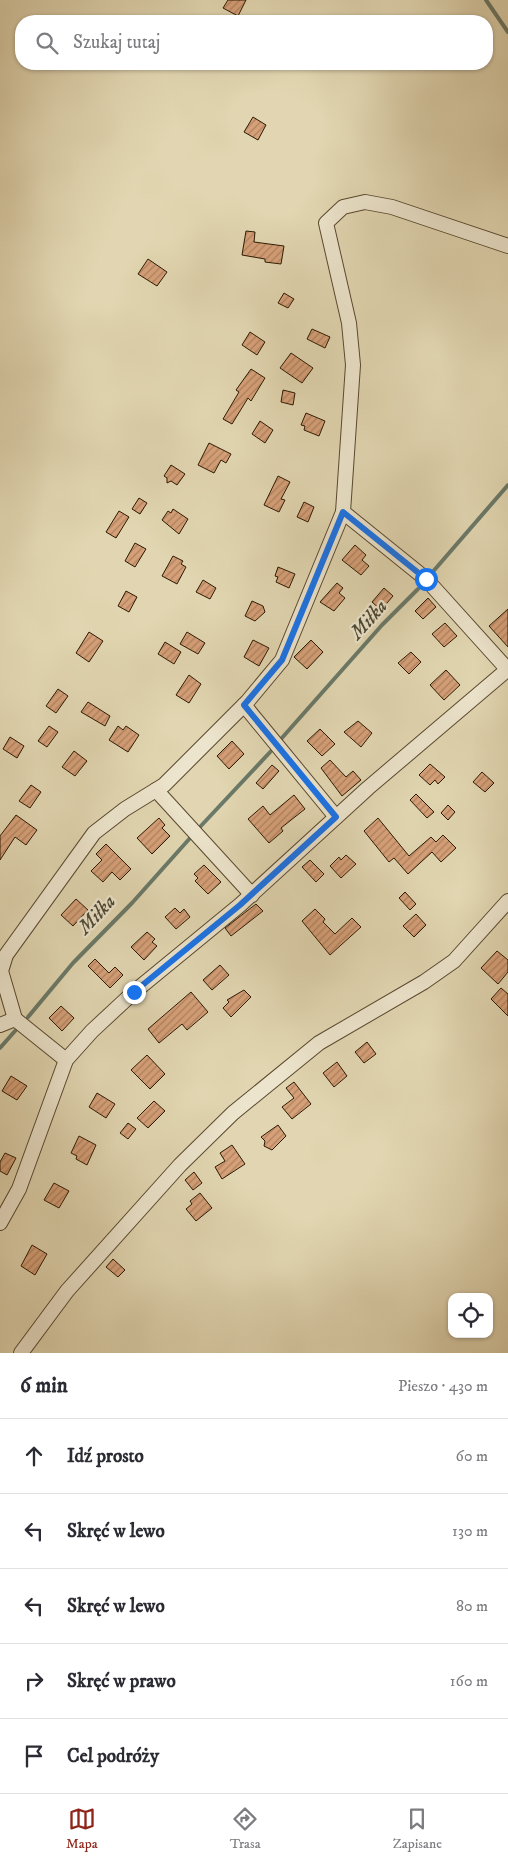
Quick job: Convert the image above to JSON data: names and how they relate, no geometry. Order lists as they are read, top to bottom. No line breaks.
{"water":["Miłka"],"page":{"search":"Szukaj tutaj","heading":["6 min","Pieszo · 430 m"],"list":[["Idź prosto","60 m"],["Skręć w lewo","130 m"],["Skręć w lewo","80 m"],["Skręć w prawo","160 m"],"Cel podróży"],"nav":["Mapa","Trasa","Zapisane"]}}
